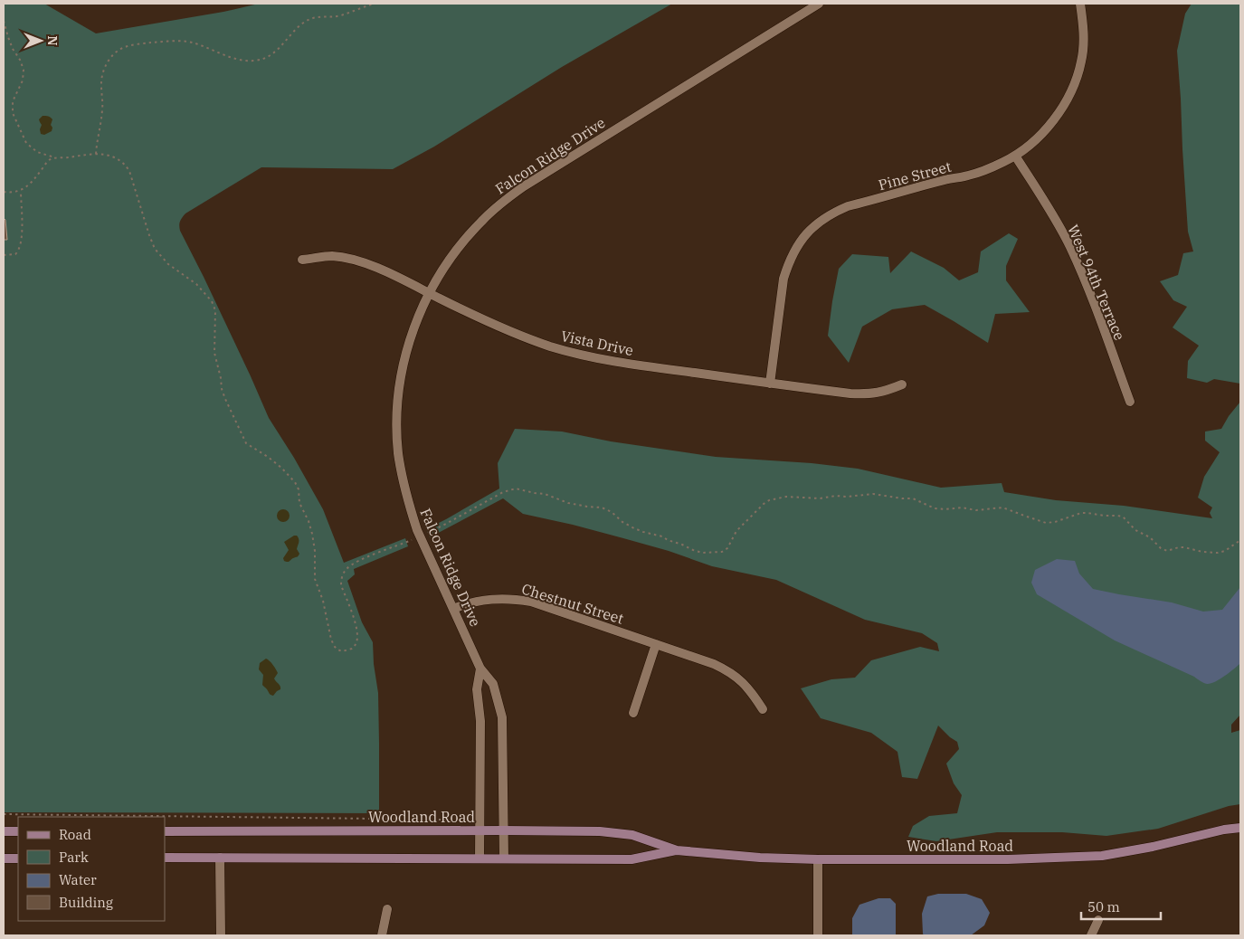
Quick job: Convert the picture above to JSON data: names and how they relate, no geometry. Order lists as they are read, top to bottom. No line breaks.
{"streets":{"main road":["Woodland Road"],"street":["Falcon Ridge Drive","Pine Street","West 94th Terrace","Vista Drive","Chestnut Street"]},"crossings":[["Falcon Ridge Drive","Vista Drive"],["Falcon Ridge Drive","Chestnut Street"],["Falcon Ridge Drive","Woodland Road"],["Pine Street","West 94th Terrace"],["Pine Street","Vista Drive"]],"legend":["Road","Park","Water","Building"],"scale_bar":"50 m","north":"right"}
